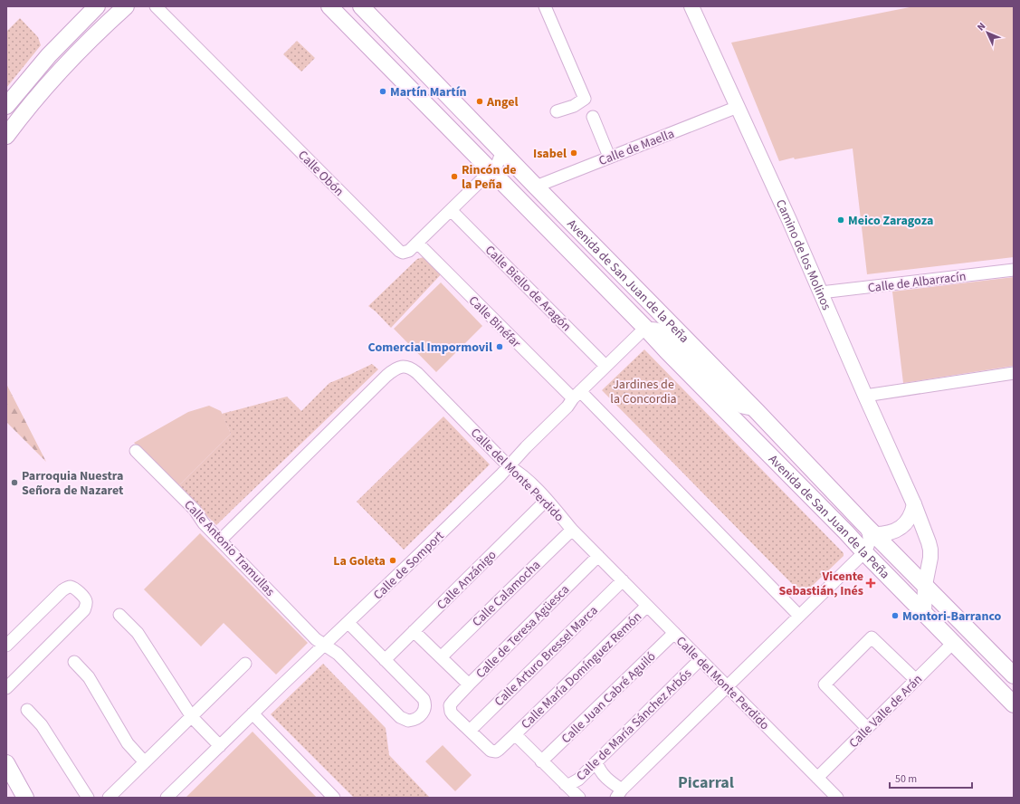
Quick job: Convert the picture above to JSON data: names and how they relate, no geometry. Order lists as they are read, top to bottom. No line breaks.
{"streets":{"main road":["Avenida de San Juan de la Peña"],"street":["Calle de Maella","Calle Obón","Camino de los Molinos","Calle de Albarracín","Calle Biello de Aragón","Calle Binéfar","Calle del Monte Perdido","Calle Antonio Tramullas","Calle de Somport","Calle Anzánigo","Calle Calamocha","Calle de Teresa Agüesca","Calle Arturo Bressel Marca","Calle María Domínguez Remón","Calle Juan Cabré Aguiló","Calle Valle de Arán","Calle de María Sánchez Arbós"]},"crossings":[["Calle de Maella","Camino de los Molinos"],["Calle de Maella","Avenida de San Juan de la Peña"],["Calle Obón","Avenida de San Juan de la Peña"],["Calle Obón","Calle Biello de Aragón"],["Calle Obón","Calle Binéfar"],["Camino de los Molinos","Avenida de San Juan de la Peña"],["Camino de los Molinos","Calle de Albarracín"],["Avenida de San Juan de la Peña","Calle de Somport"],["Avenida de San Juan de la Peña","Calle Valle de Arán"],["Calle Biello de Aragón","Calle de Somport"],["Calle Binéfar","Calle de Somport"],["Calle del Monte Perdido","Calle Antonio Tramullas"],["Calle del Monte Perdido","Calle de Somport"],["Calle del Monte Perdido","Calle Anzánigo"],["Calle del Monte Perdido","Calle Calamocha"],["Calle del Monte Perdido","Calle de Teresa Agüesca"],["Calle del Monte Perdido","Calle Arturo Bressel Marca"],["Calle del Monte Perdido","Calle María Domínguez Remón"],["Calle del Monte Perdido","Calle Juan Cabré Aguiló"],["Calle del Monte Perdido","Calle Valle de Arán"],["Calle del Monte Perdido","Calle de María Sánchez Arbós"],["Calle Antonio Tramullas","Calle de Somport"],["Calle Antonio Tramullas","Calle Anzánigo"],["Calle de Teresa Agüesca","Calle Arturo Bressel Marca"],["Calle de Teresa Agüesca","Calle María Domínguez Remón"],["Calle Arturo Bressel Marca","Calle María Domínguez Remón"]],"districts":["Picarral"],"parks":["Jardines de la Concordia"],"places":{"other":["Martín Martín","Angel","Isabel","Rincón de la Peña","Meico Zaragoza","Comercial Impormovil","Parroquia Nuestra Señora de Nazaret","La Goleta","Montori-Barranco"],"health":["Vicente Sebastián, Inés"]},"scale_bar":"50 m","north":"top left"}
